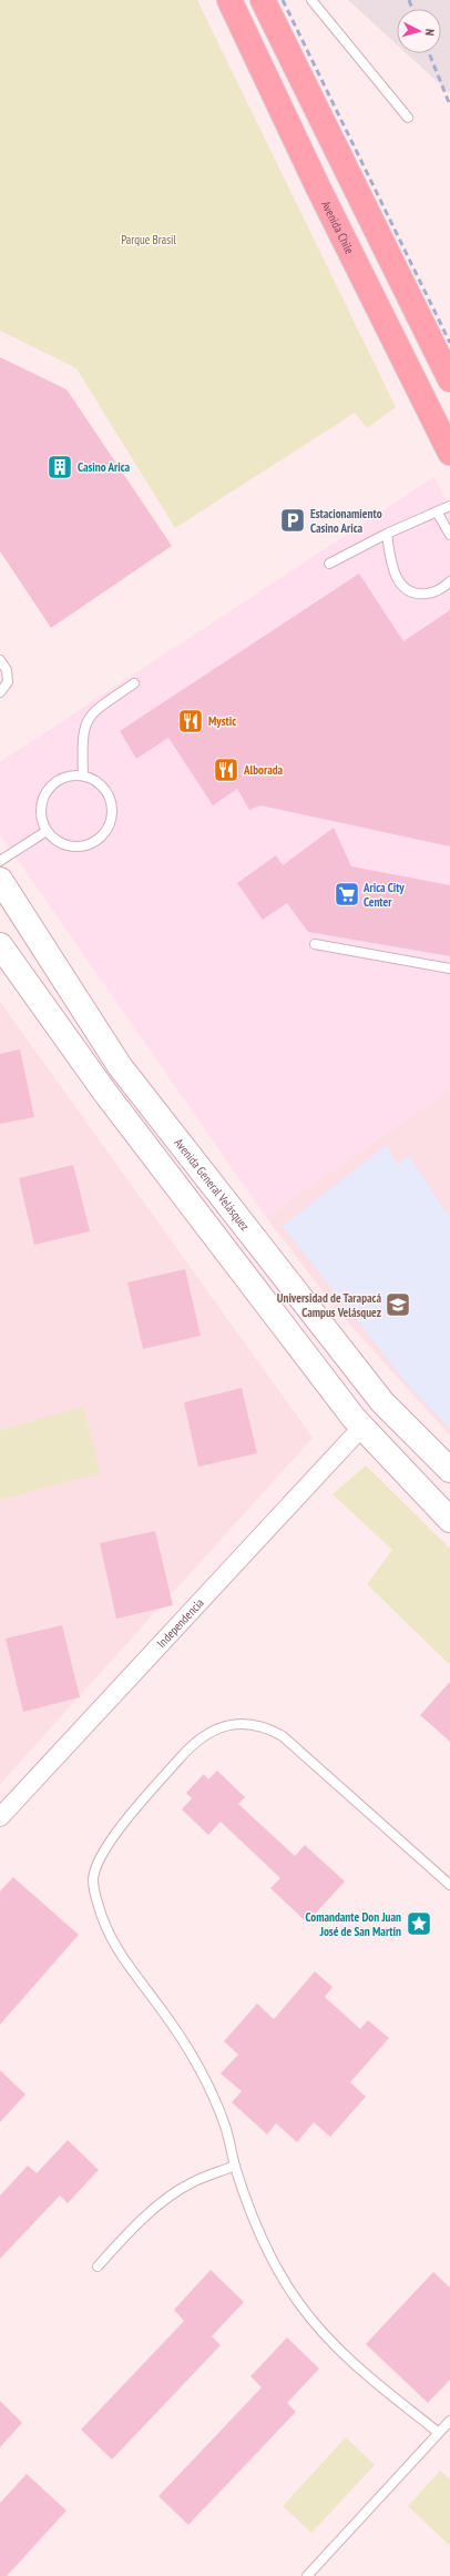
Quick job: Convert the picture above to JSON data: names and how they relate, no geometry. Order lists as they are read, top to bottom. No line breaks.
{"streets":{"main road":["Avenida Chile","Avenida General Velásquez"],"street":["Independencia"]},"parks":["Parque Brasil"],"places":{"building":["Casino Arica"],"parking":["Estacionamiento Casino Arica"],"restaurant":["Mystic","Alborada"],"supermarket":["Arica City Center"],"school or university":["Universidad de Tarapacá Campus Velásquez"],"place":["Comandante Don Juan José de San Martín"]},"north":"right"}
